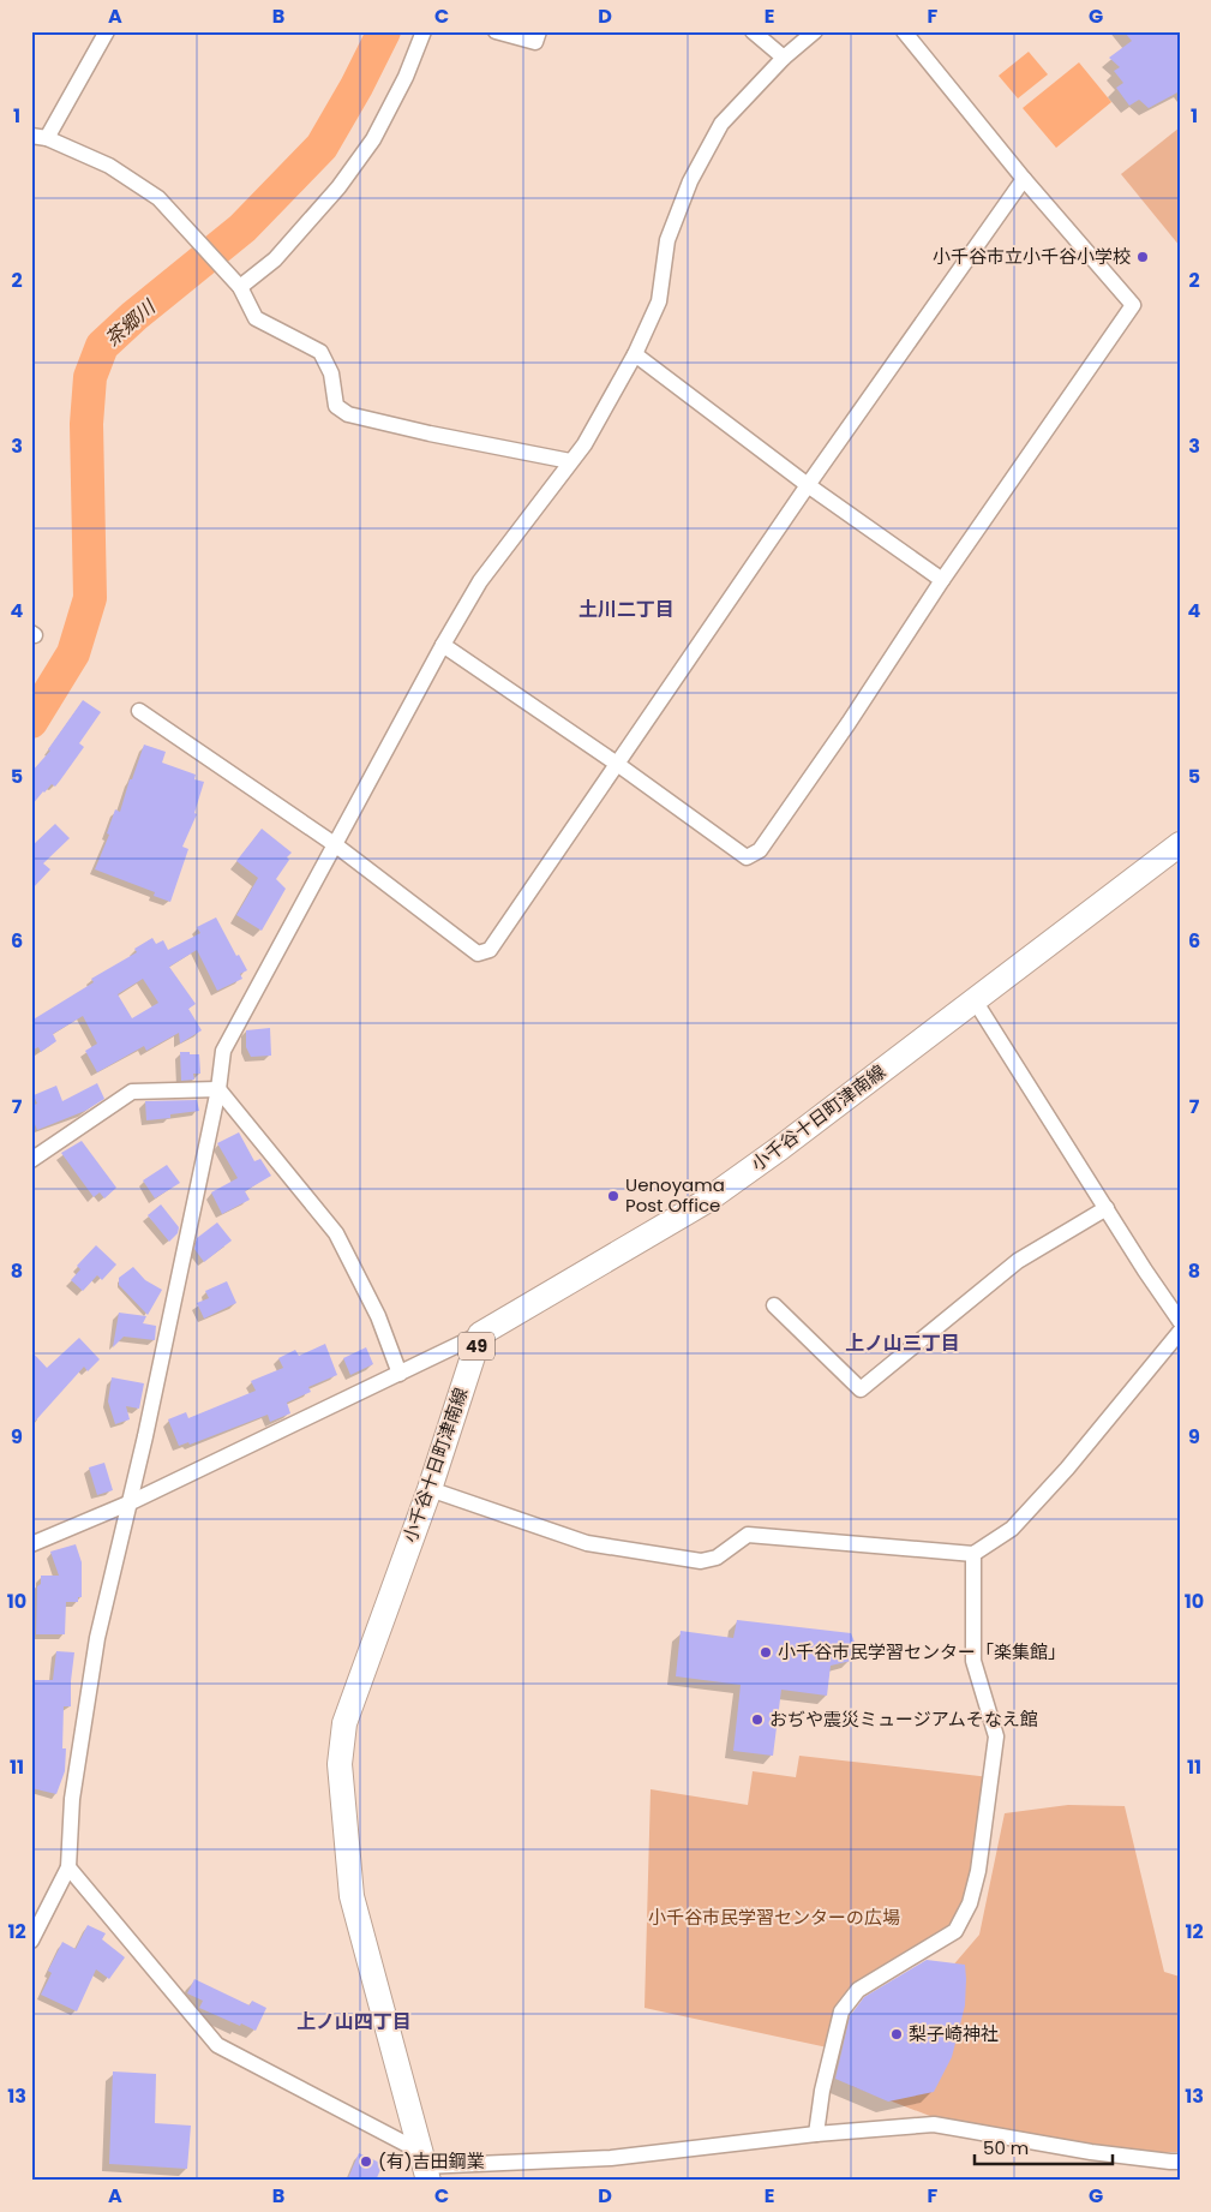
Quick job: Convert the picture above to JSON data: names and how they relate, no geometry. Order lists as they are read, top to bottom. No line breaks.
{"streets":{"main road":["小千谷十日町津南線","49"]},"districts":["土川二丁目","上ノ山三丁目","上ノ山四丁目"],"water":["茶郷川"],"parks":["小千谷市民学習センターの広場"],"places":["小千谷市立小千谷小学校","Uenoyama Post Office","小千谷市民学習センター「楽集館」","おぢや震災ミュージアムそなえ館","梨子崎神社","(有)吉田鋼業"],"scale_bar":"50 m","grid":{"columns":["A","B","C","D","E","F","G"],"rows":["1","2","3","4","5","6","7","8","9","10","11","12","13"]}}
